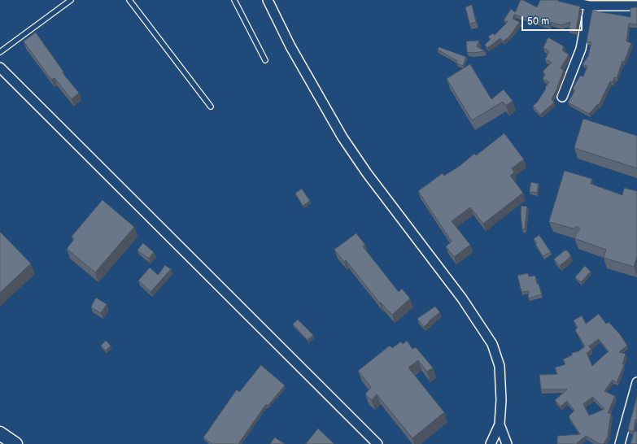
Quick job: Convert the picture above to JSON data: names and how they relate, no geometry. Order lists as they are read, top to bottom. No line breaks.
{"scale_bar":"50 m"}
